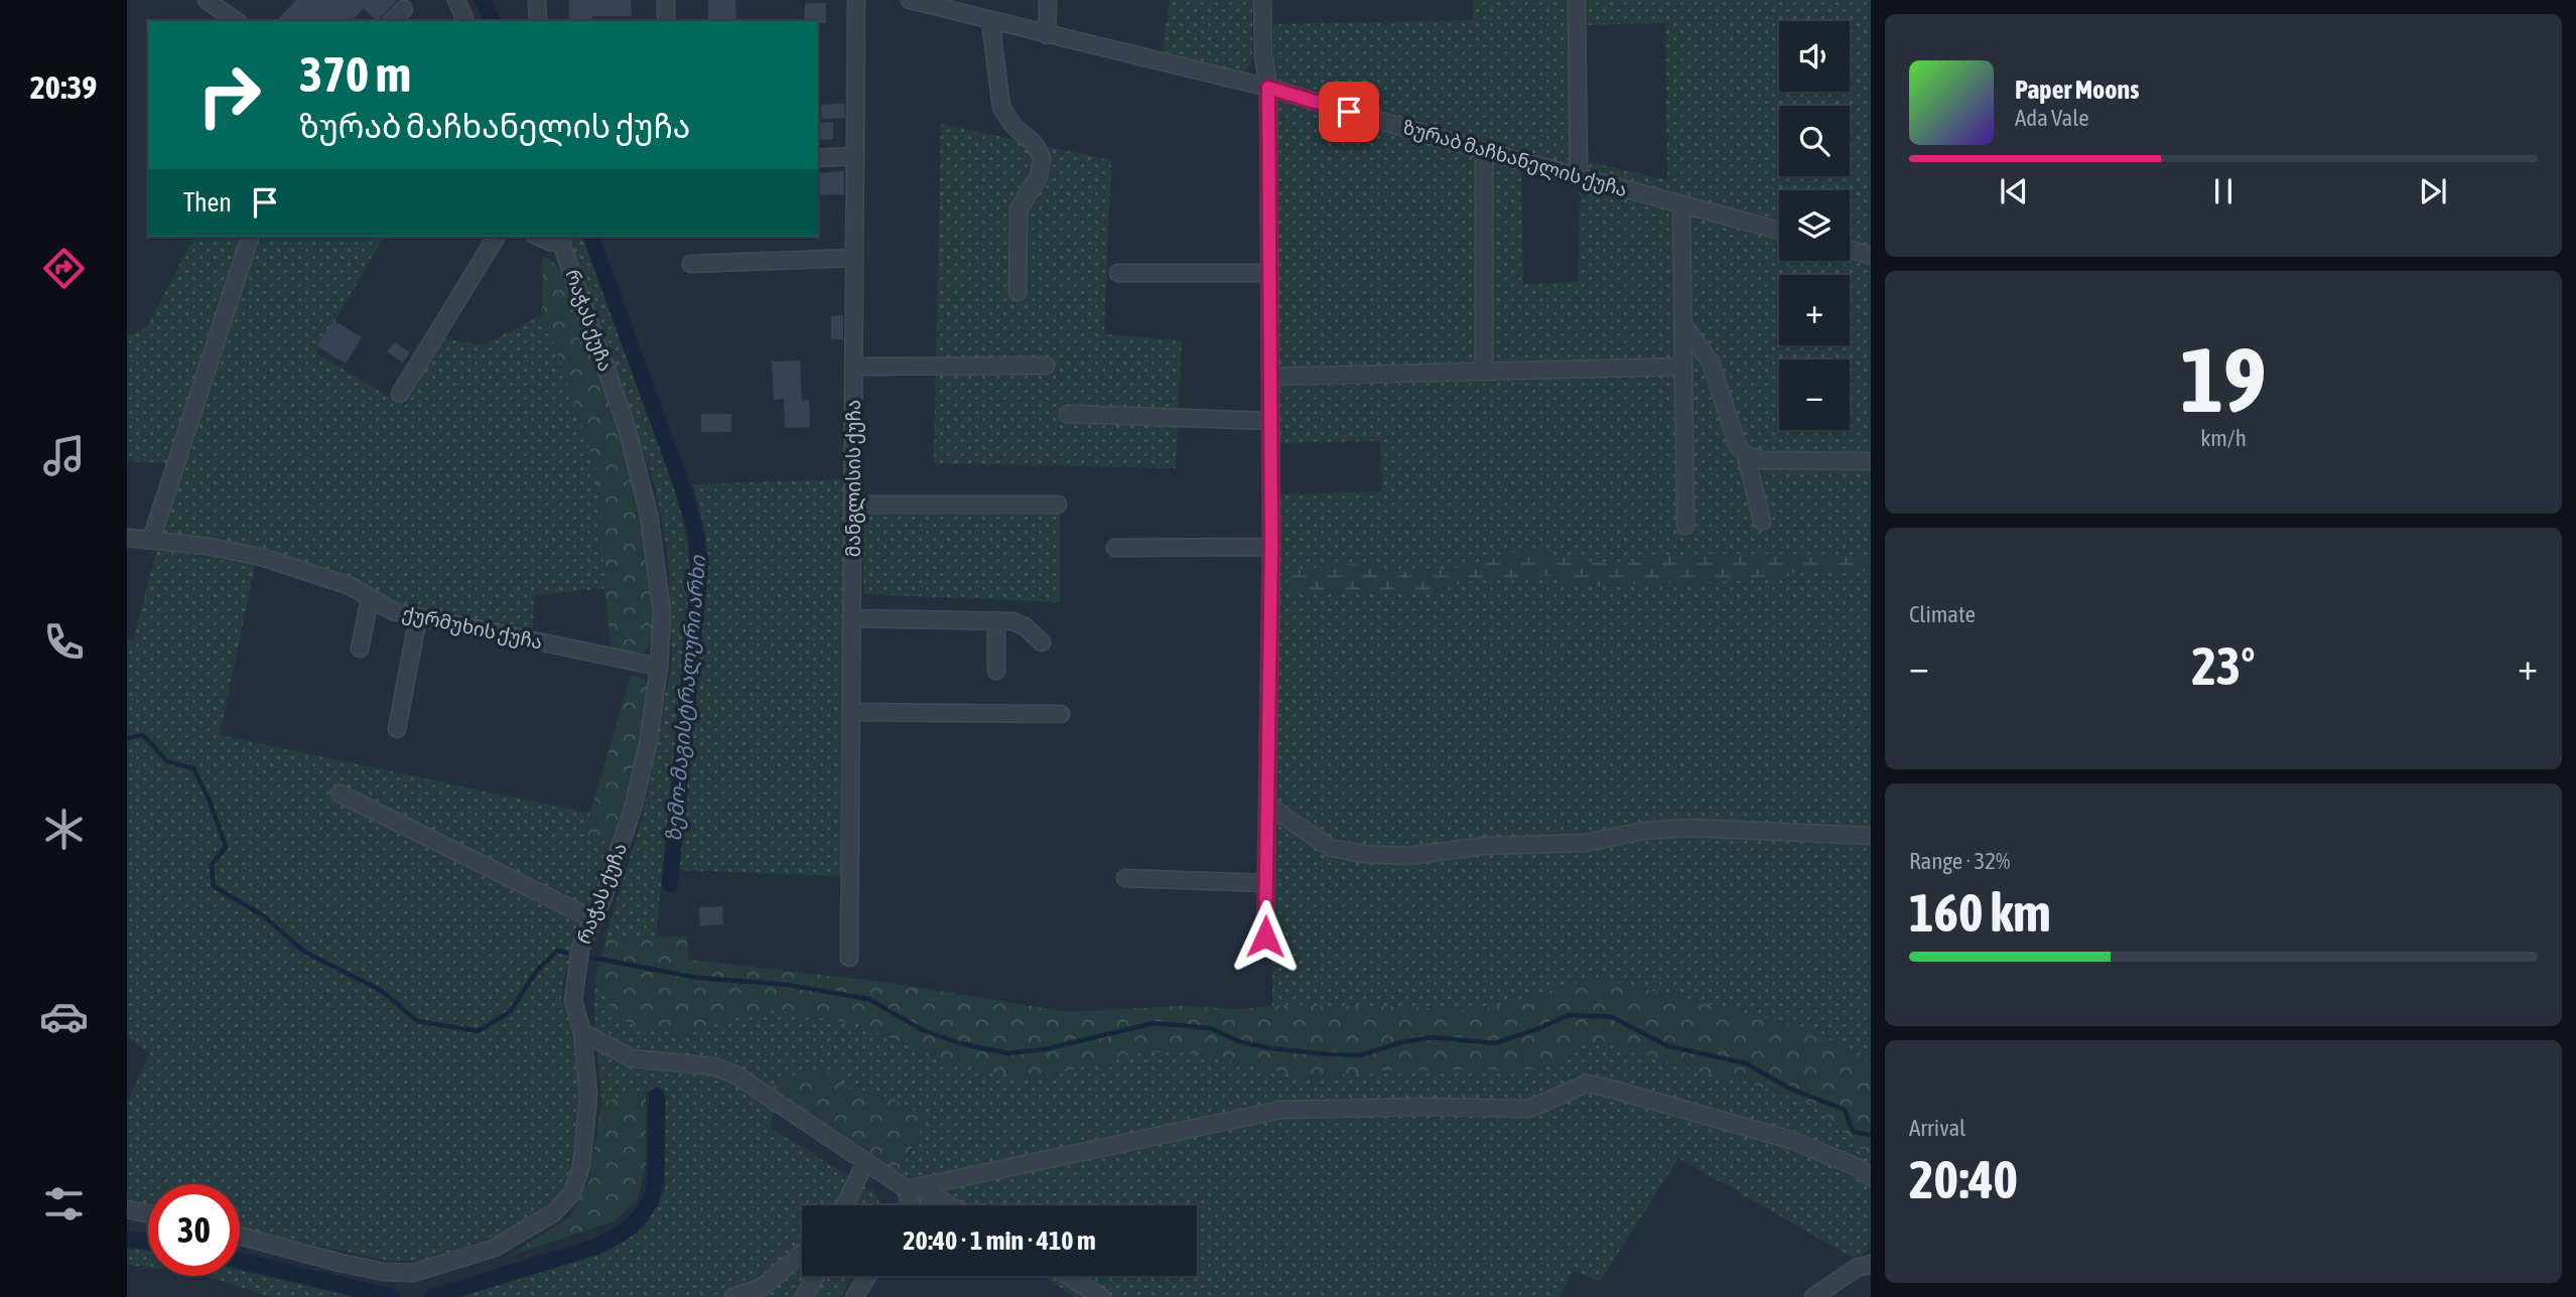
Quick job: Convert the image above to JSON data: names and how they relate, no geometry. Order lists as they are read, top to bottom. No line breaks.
{"streets":{"street":["ზურაბ მაჩხანელის ქუჩა","რაჭას ქუჩა","მანგლისის ქუჩა","ქურმუხის ქუჩა"]},"crossings":[["რაჭას ქუჩა","ქურმუხის ქუჩა"]],"water":["ზემო-მაგისტრალური არხი"],"page":{"tabs":"20:39","map_buttons":["+","−"],"turn":["370 m","ზურაბ მაჩხანელის ქუჩა"],"song":["Paper Moons","Ada Vale"],"then":"Then","tile":[["19","km/h"],"Climate",["Range · 32%","160 km"],["Arrival","20:40"]],"heat":["−","23°","+"],"limit":"30","trip":"20:40 · 1 min · 410 m"}}
